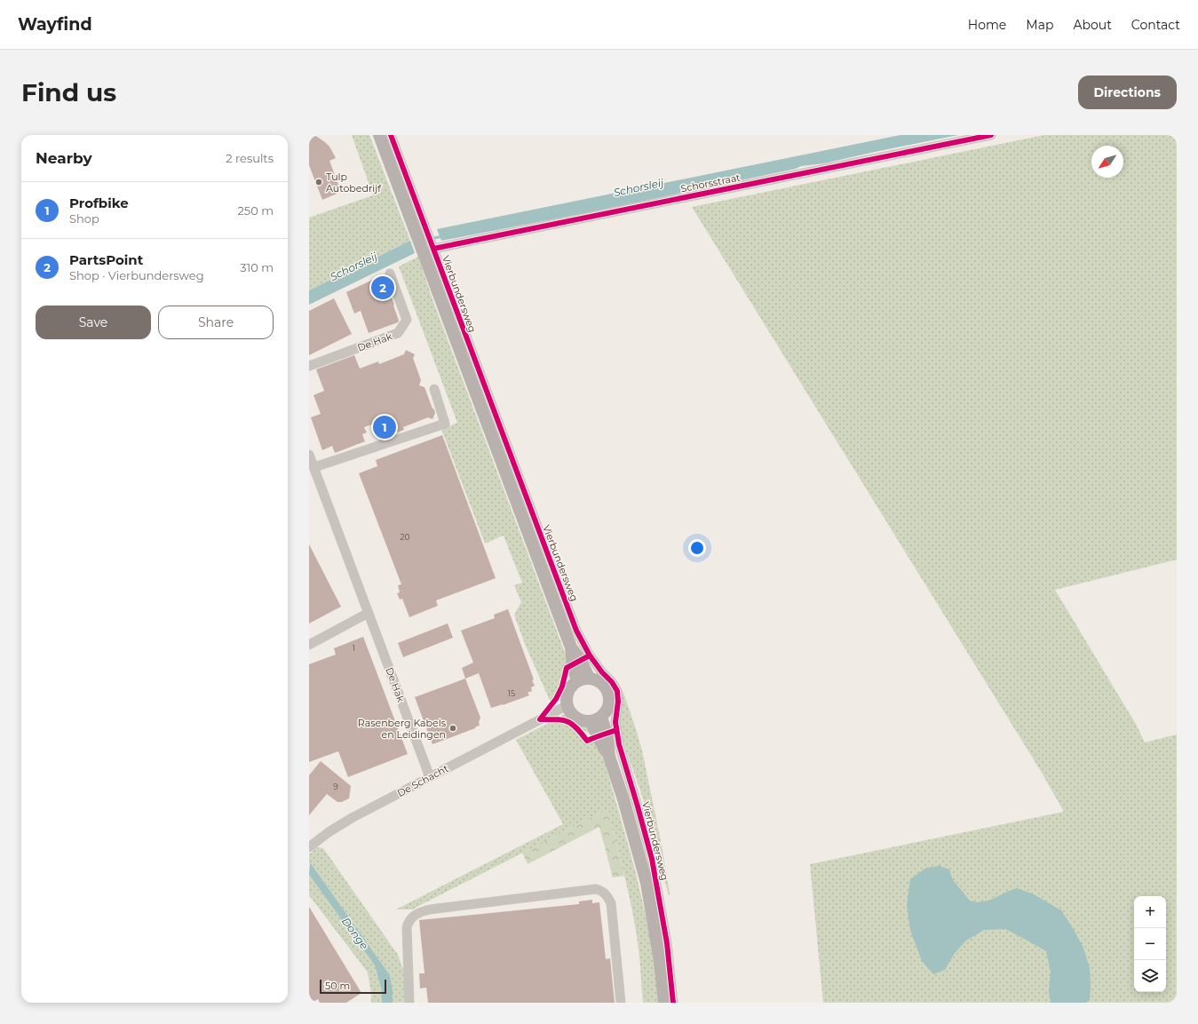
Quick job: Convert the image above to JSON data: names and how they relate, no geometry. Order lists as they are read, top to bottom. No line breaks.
{"streets":{"main road":["Vierbundersweg"],"street":["Schorsstraat","De Hak","De Schacht"]},"crossings":[["Schorsstraat","Vierbundersweg"],["Vierbundersweg","De Schacht"],["De Hak","De Schacht"]],"water":["Schorsleij","Donge"],"places":["Tulp Autobedrijf","Rasenberg Kabels en Leidingen"],"house_numbers":["20","1","15","9"],"scale_bar":"50 m","north":"bottom left","page":{"header":"Wayfind","nav":["Home","Map","About","Contact"],"buttons":["Directions",["Save","Share"]],"title":"Find us","heading":["Nearby","2 results"],"list":[{"mark":"1","name":"Profbike","note":"Shop","value":"250 m"},{"mark":"2","name":"PartsPoint","note":"Shop · Vierbundersweg","value":"310 m"}],"pins":["2","1"],"map_buttons":["+","−"],"scale":"50 m"}}
